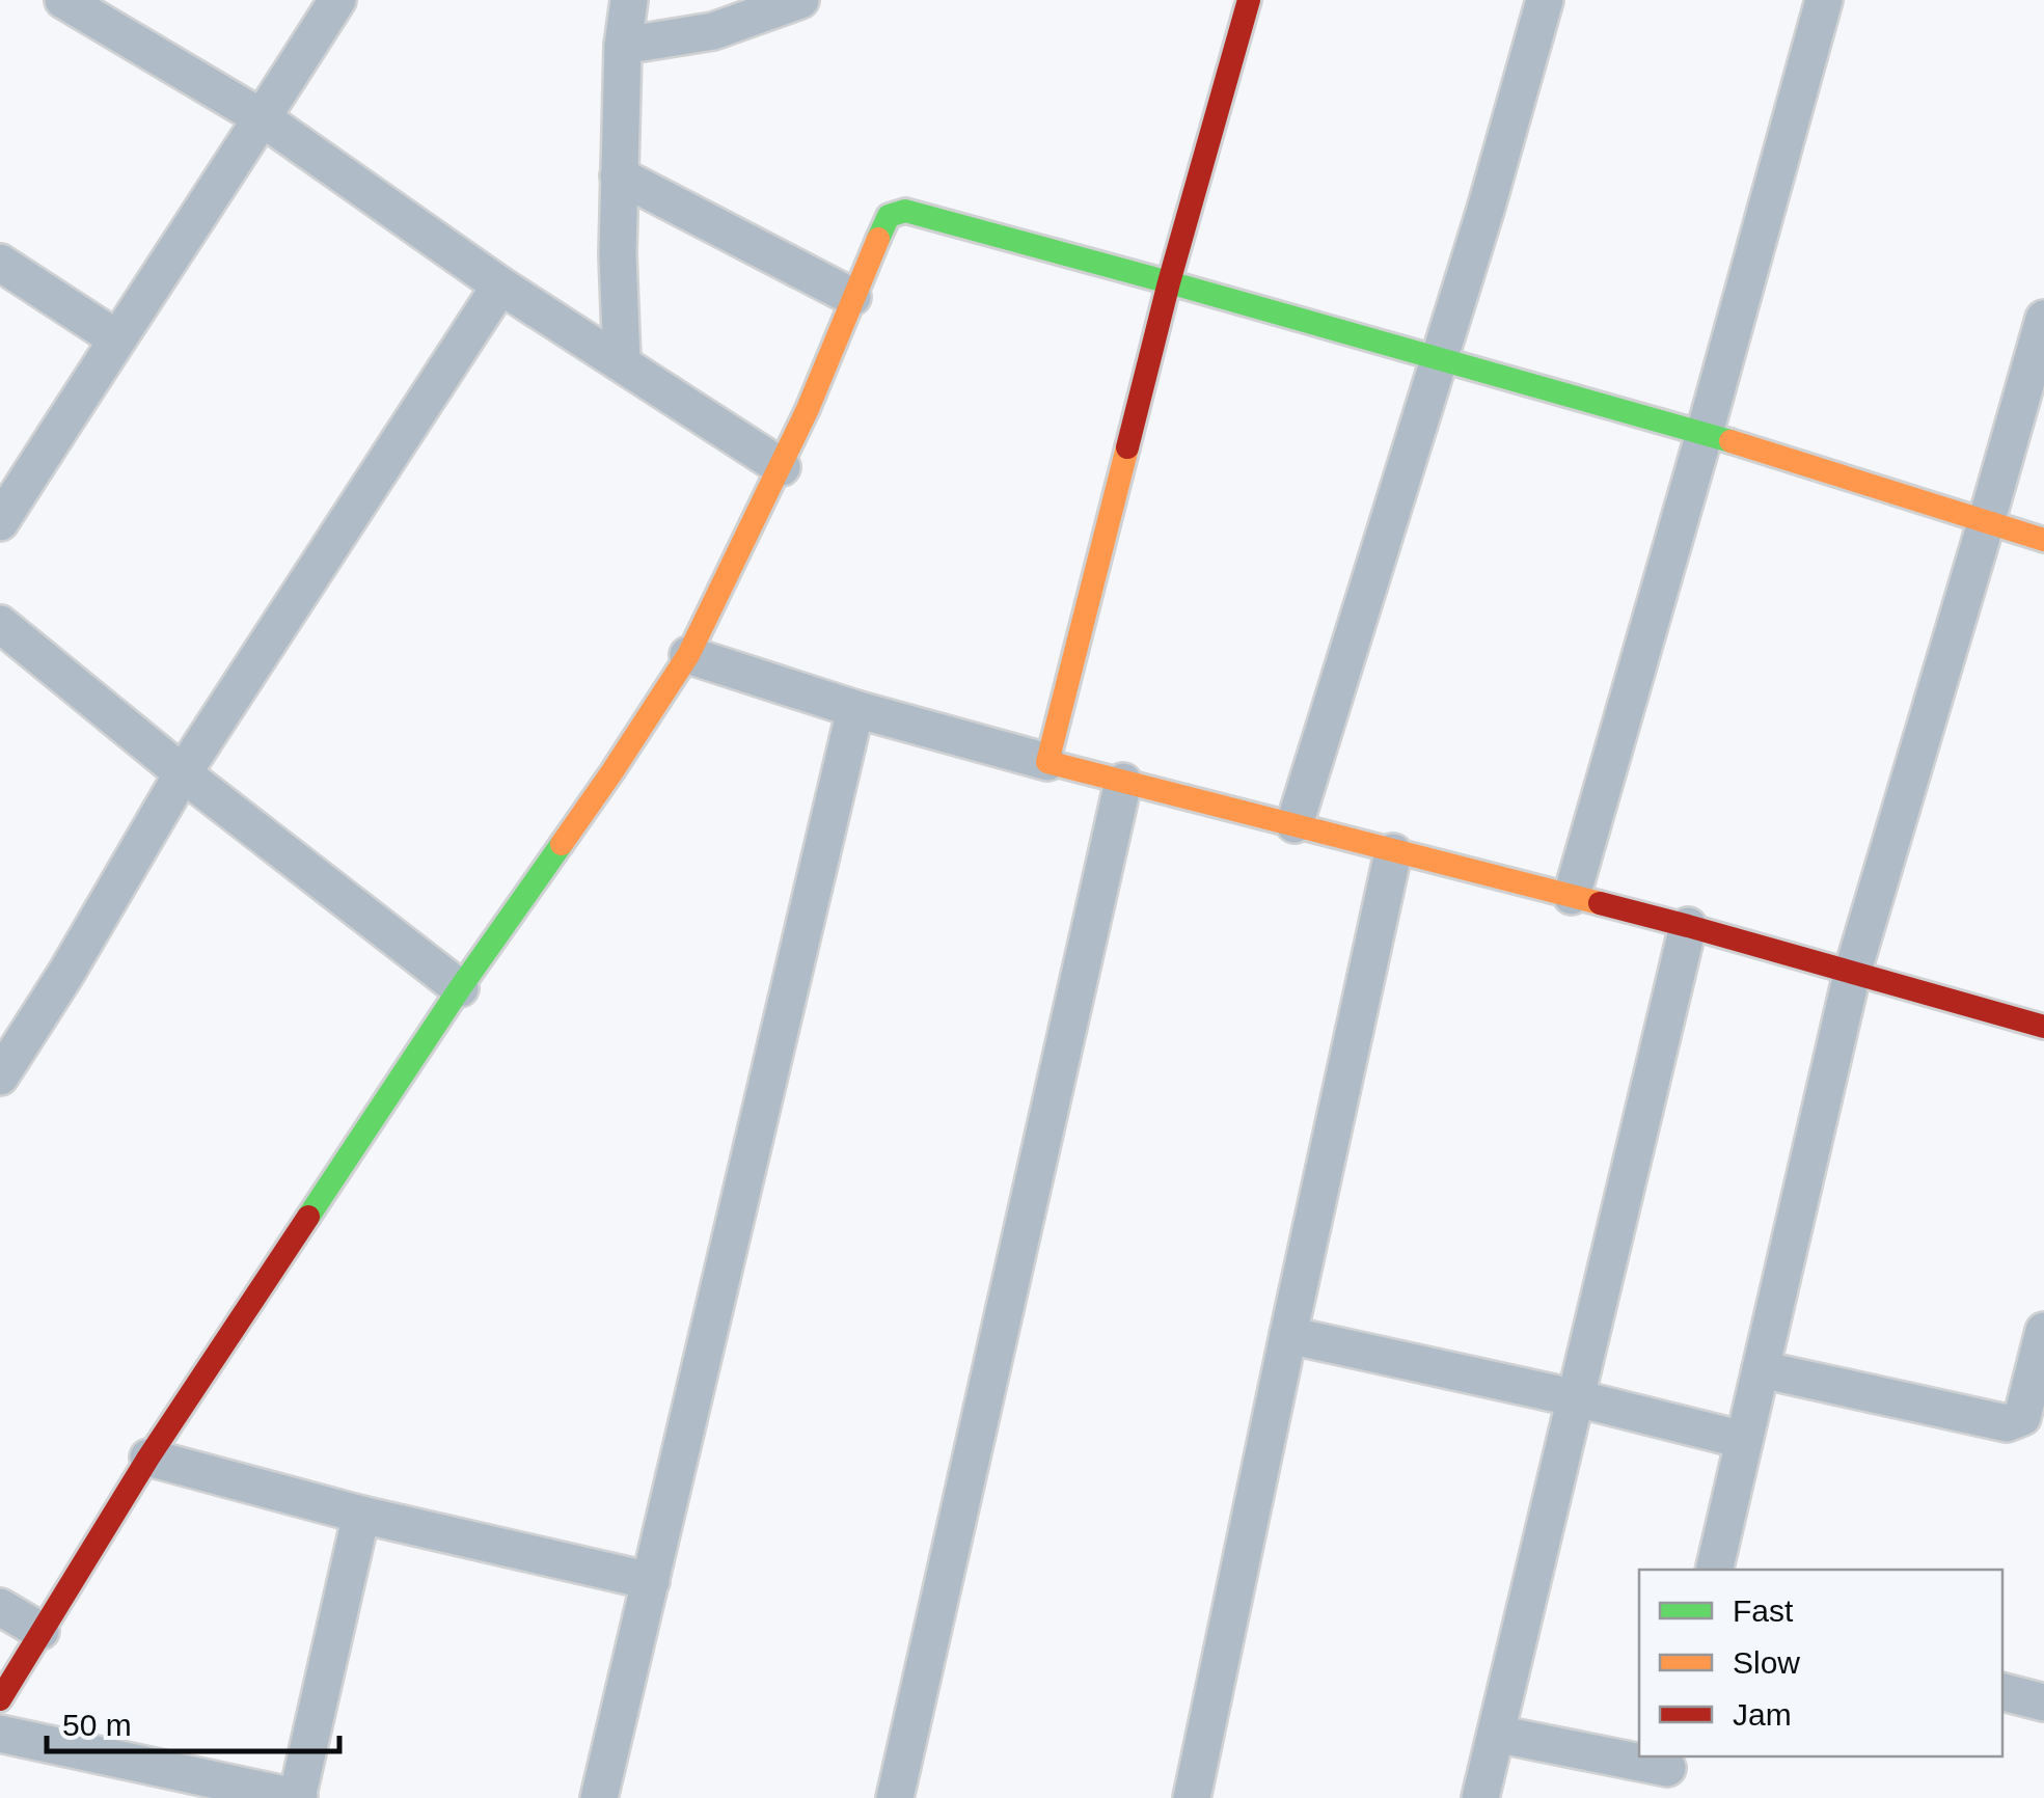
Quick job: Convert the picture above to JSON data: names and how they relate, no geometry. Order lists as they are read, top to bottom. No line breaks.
{"legend":["Fast","Slow","Jam"],"scale_bar":"50 m"}
